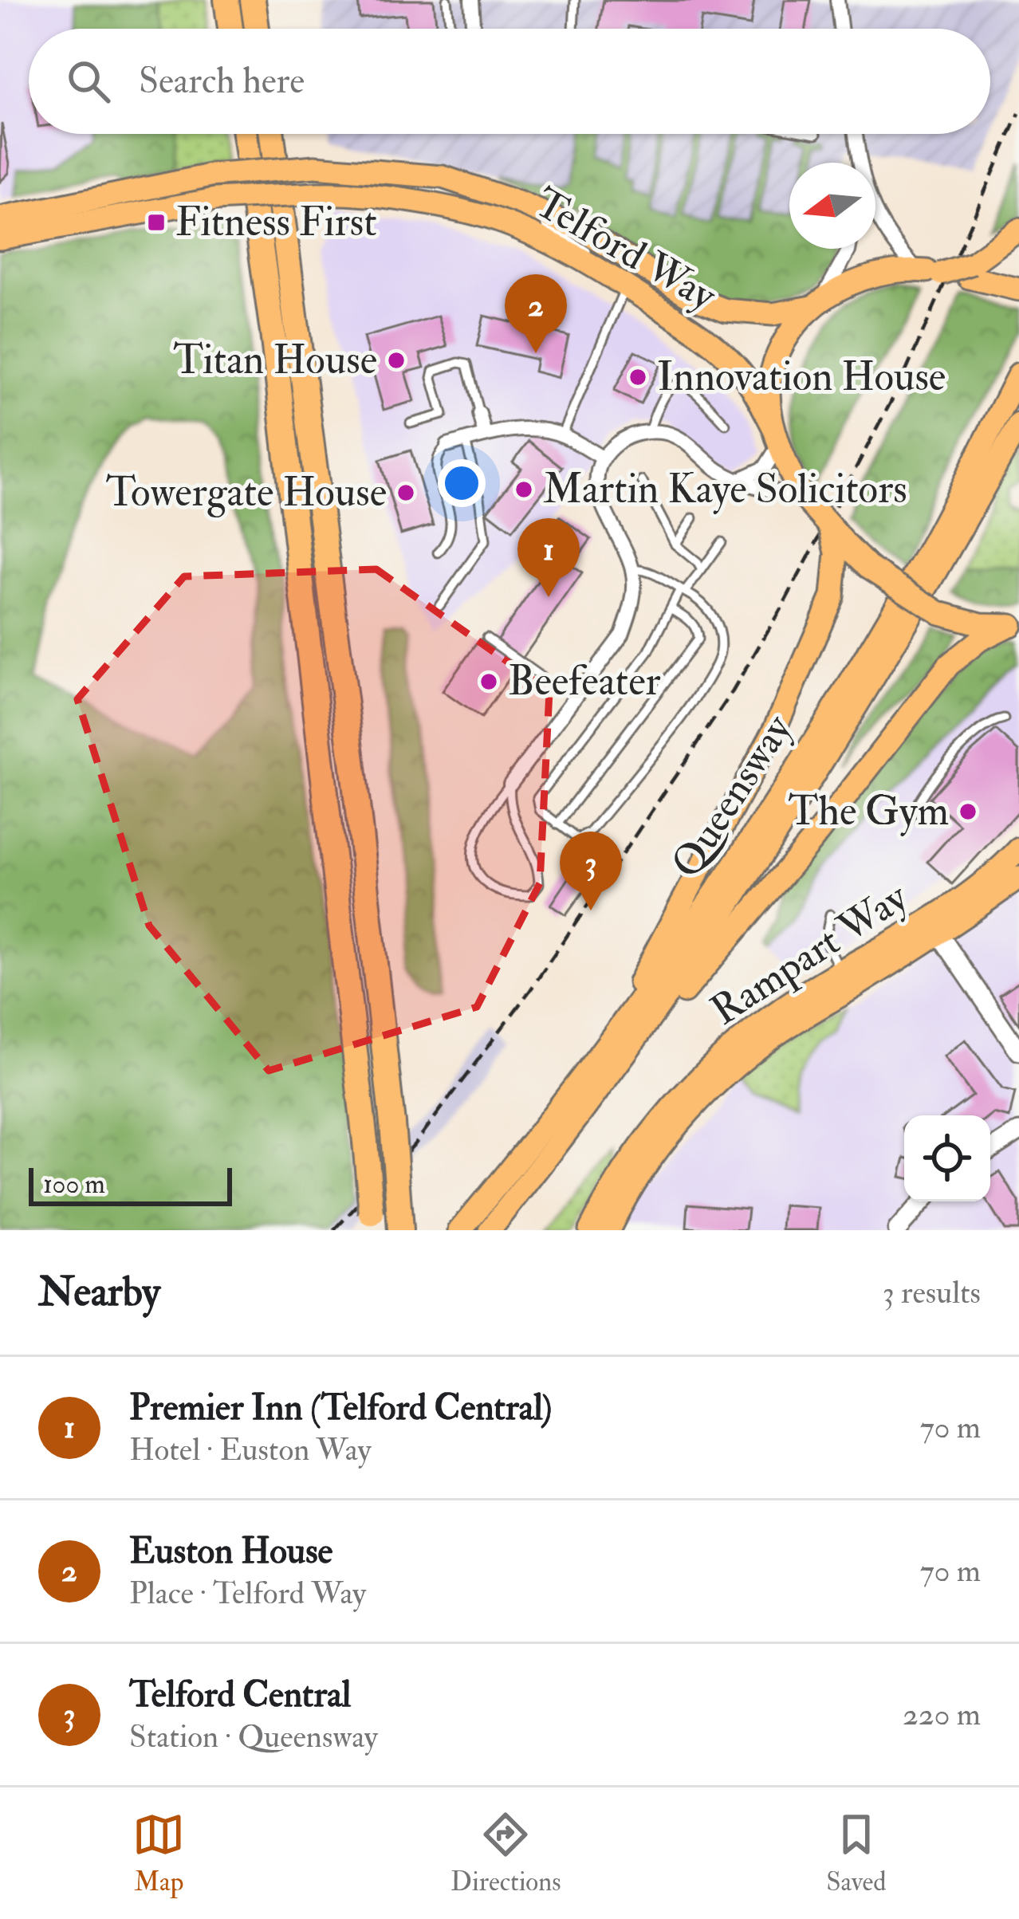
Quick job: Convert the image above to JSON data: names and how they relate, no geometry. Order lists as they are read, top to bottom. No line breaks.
{"streets":{"main road":["Telford Way","Queensway","Rampart Way"]},"places":{"transit":["Fitness First"],"other":["Titan House","Innovation House","Martin Kaye Solicitors","Towergate House","Beefeater","The Gym"]},"scale_bar":"100 m","north":"left","page":{"search":"Search here","pins":["2","1","3"],"scale":"100 m","heading":["Nearby","3 results"],"list":[{"mark":"1","name":"Premier Inn (Telford Central)","note":"Hotel · Euston Way","value":"70 m"},{"mark":"2","name":"Euston House","note":"Place · Telford Way","value":"70 m"},{"mark":"3","name":"Telford Central","note":"Station · Queensway","value":"220 m"}],"nav":["Map","Directions","Saved"]}}
